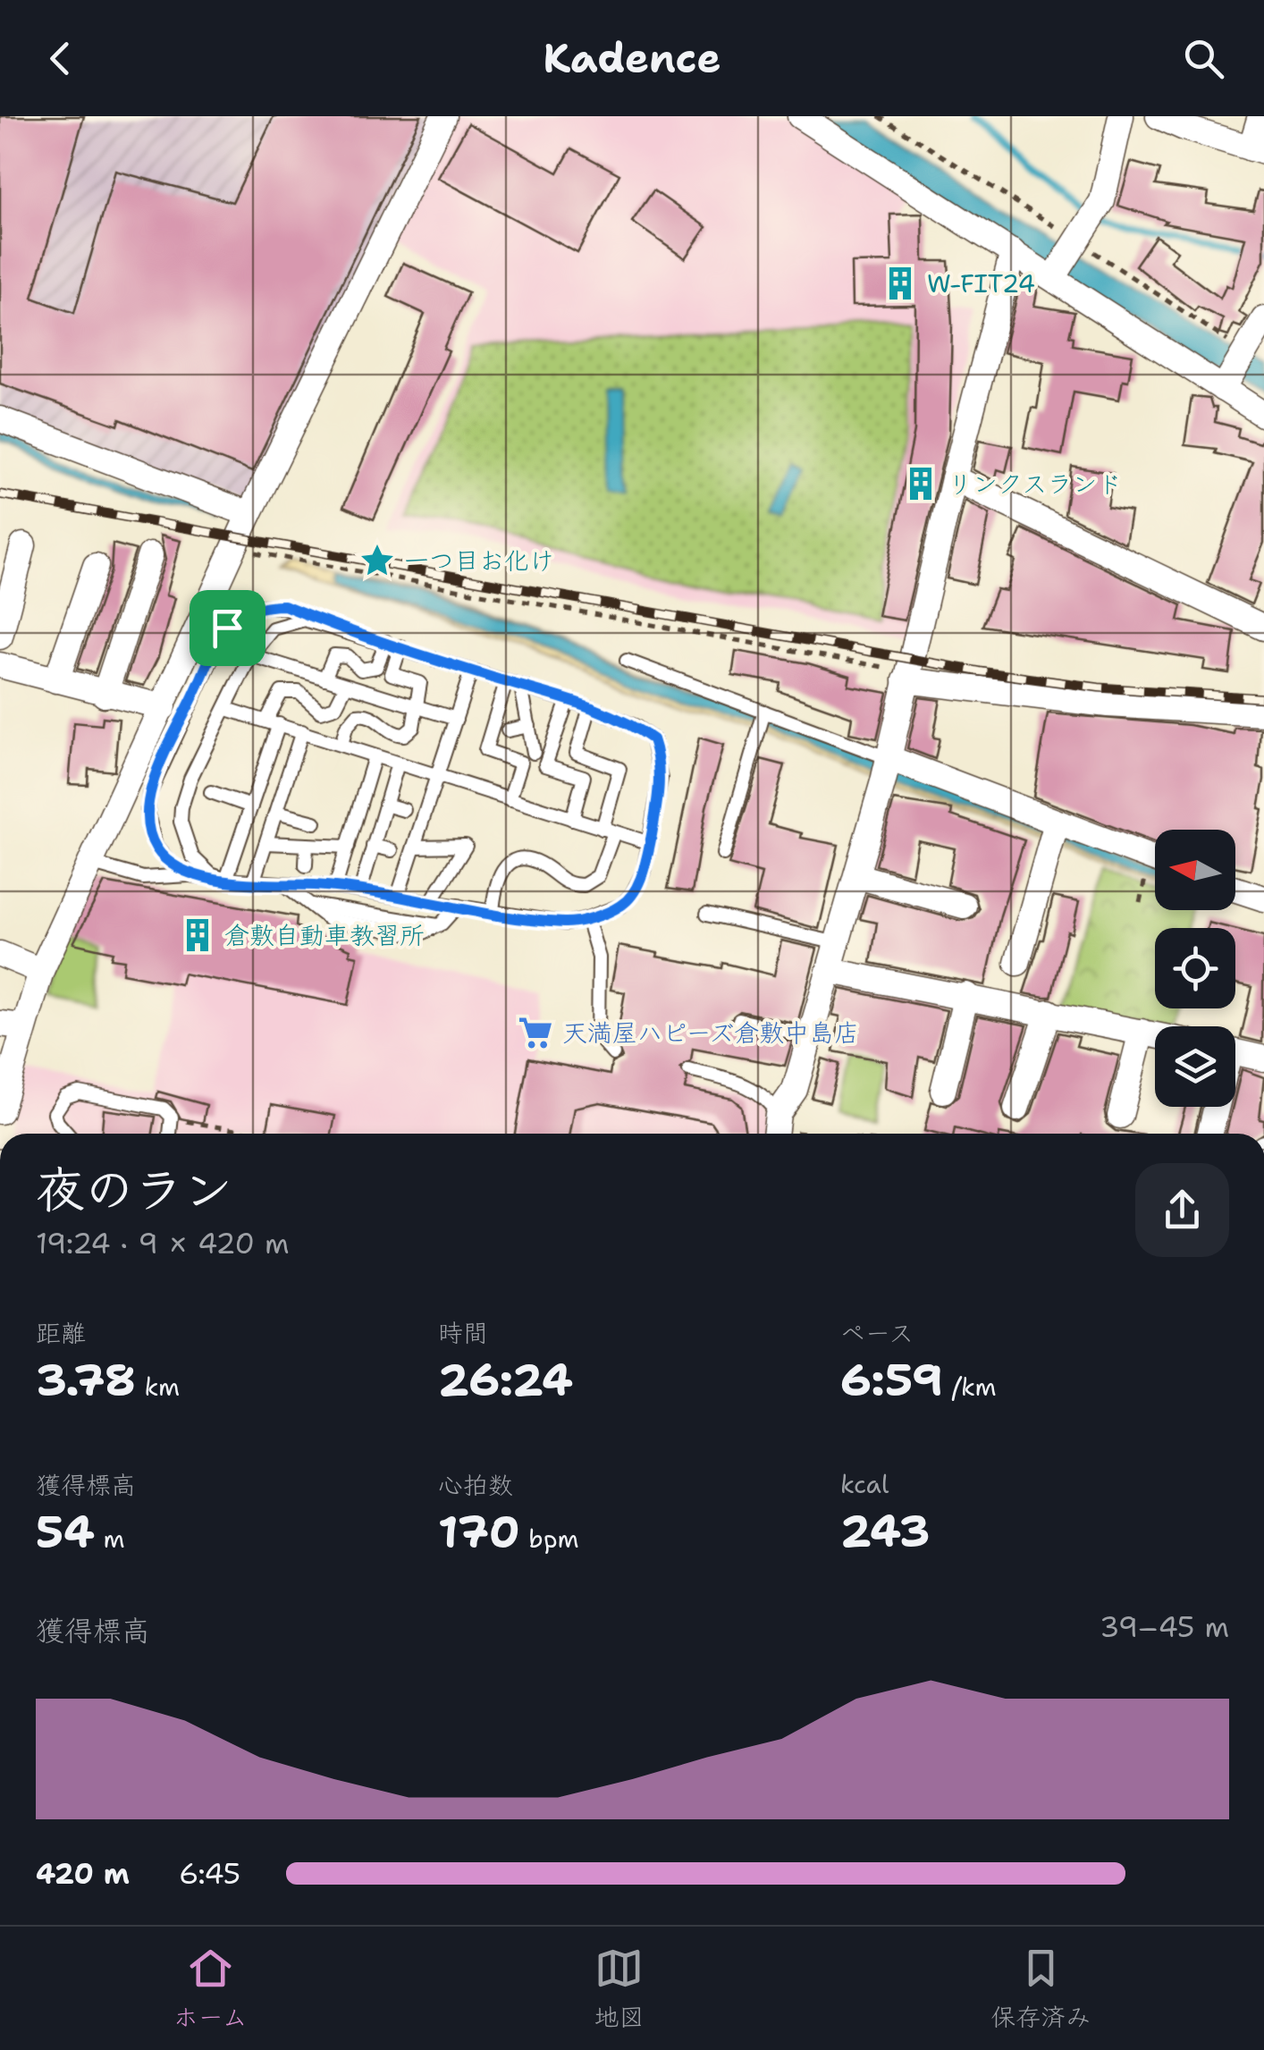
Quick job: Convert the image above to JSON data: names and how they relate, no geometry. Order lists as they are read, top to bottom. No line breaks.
{"places":{"building":["W-FIT24","リンクスランド","倉敷自動車教習所"],"place":["一つ目お化け"],"supermarket":["天満屋ハピーズ倉敷中島店"]},"north":"left","page":{"header":"Kadence","heading":["夜のラン","19:24 · 9 × 420 m"],"stats":[["距離","3.78 km"],["時間","26:24"],["ペース","6:59 /km"],["獲得標高","54 m"],["心拍数","170 bpm"],["kcal","243"]],"chart":["獲得標高","39–45 m"],"list":[{"name":"420 m","note":"6:45"}],"tabs":["ホーム","地図","保存済み"]}}
